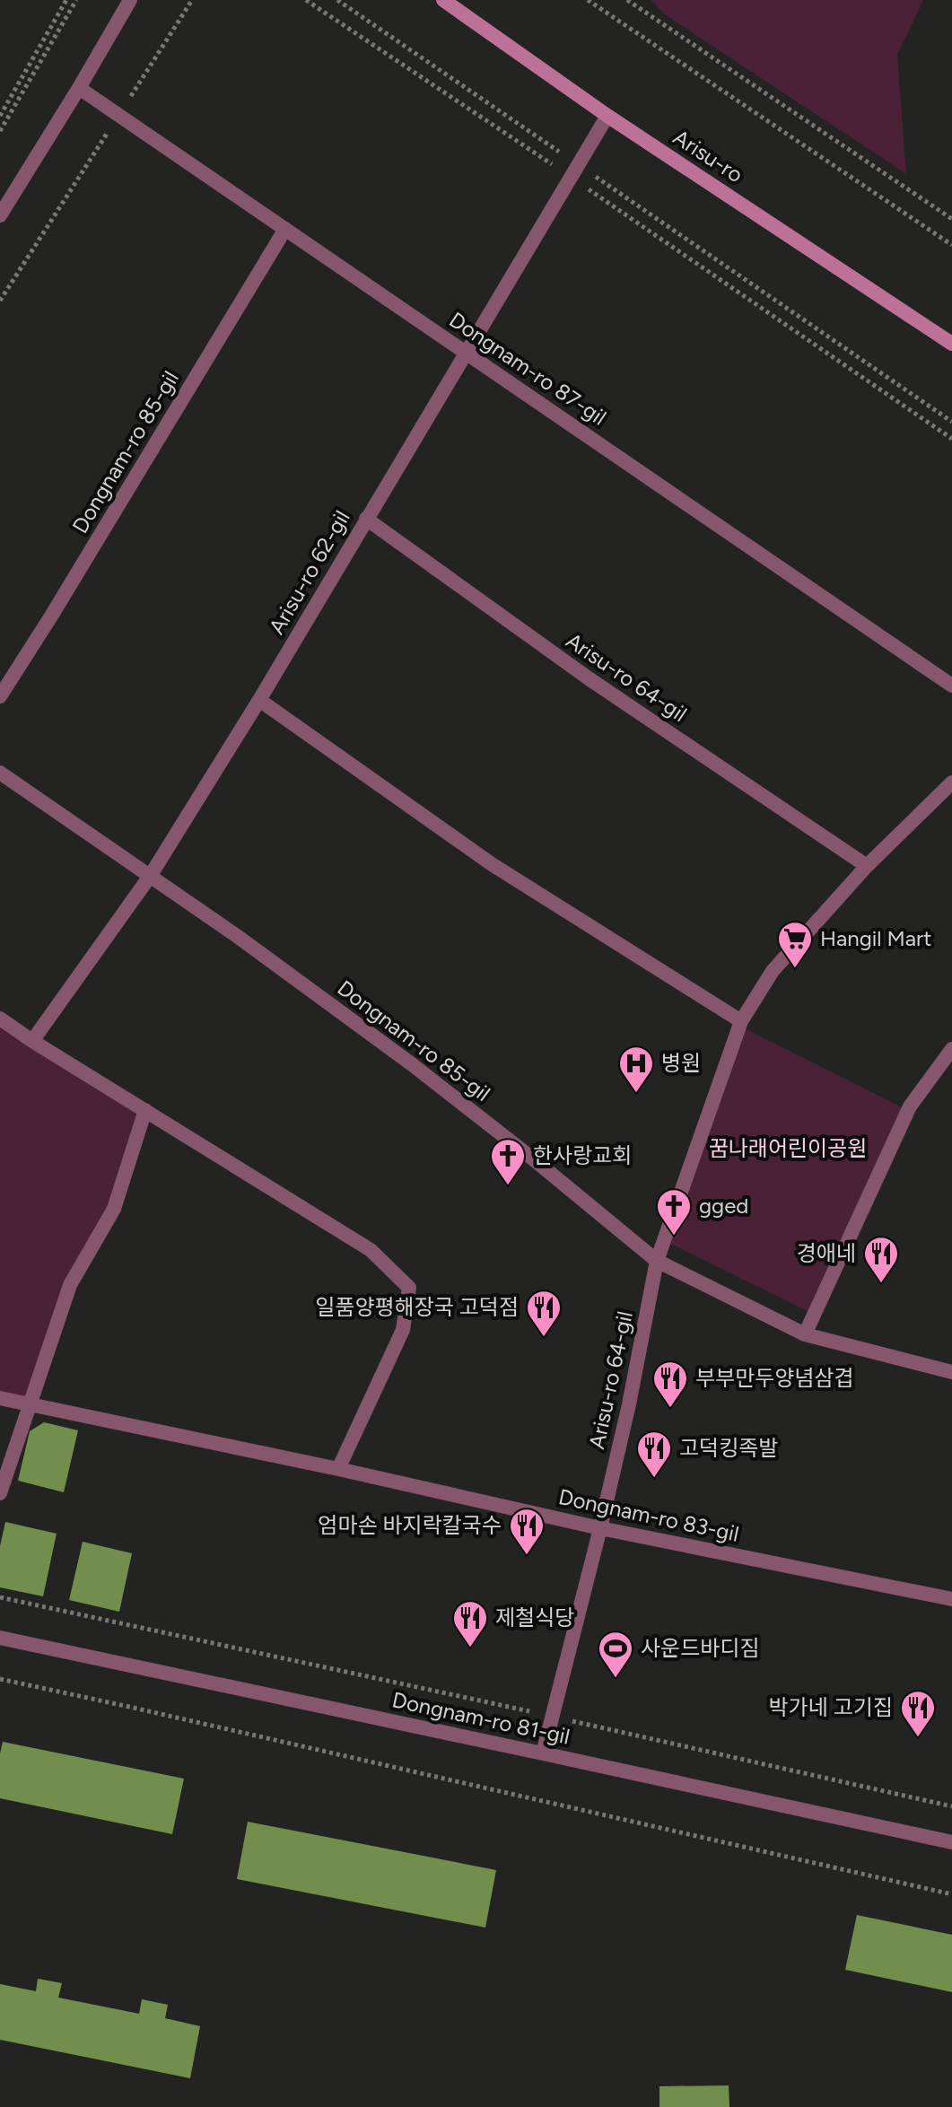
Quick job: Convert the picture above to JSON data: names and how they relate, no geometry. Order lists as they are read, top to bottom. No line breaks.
{"streets":{"main road":["Arisu-ro"],"street":["Dongnam-ro 87-gil","Dongnam-ro 85-gil","Arisu-ro 62-gil","Arisu-ro 64-gil","Dongnam-ro 83-gil","Dongnam-ro 81-gil"]},"crossings":[["Arisu-ro","Arisu-ro 62-gil"],["Dongnam-ro 87-gil","Dongnam-ro 85-gil"],["Dongnam-ro 87-gil","Arisu-ro 62-gil"],["Dongnam-ro 85-gil","Arisu-ro 62-gil"],["Dongnam-ro 85-gil","Arisu-ro 64-gil"],["Arisu-ro 62-gil","Arisu-ro 64-gil"],["Arisu-ro 64-gil","Dongnam-ro 83-gil"],["Arisu-ro 64-gil","Dongnam-ro 81-gil"]],"parks":["꿈나래어린이공원"],"places":{"supermarket":["Hangil Mart"],"hospital":["병원"],"church":["한사랑교회","gged"],"restaurant":["경애네","일품양평해장국 고덕점","부부만두양념삼겹","고덕킹족발","엄마손 바지락칼국수","제철식당","박가네 고기집"],"sports":["사운드바디짐"]}}
